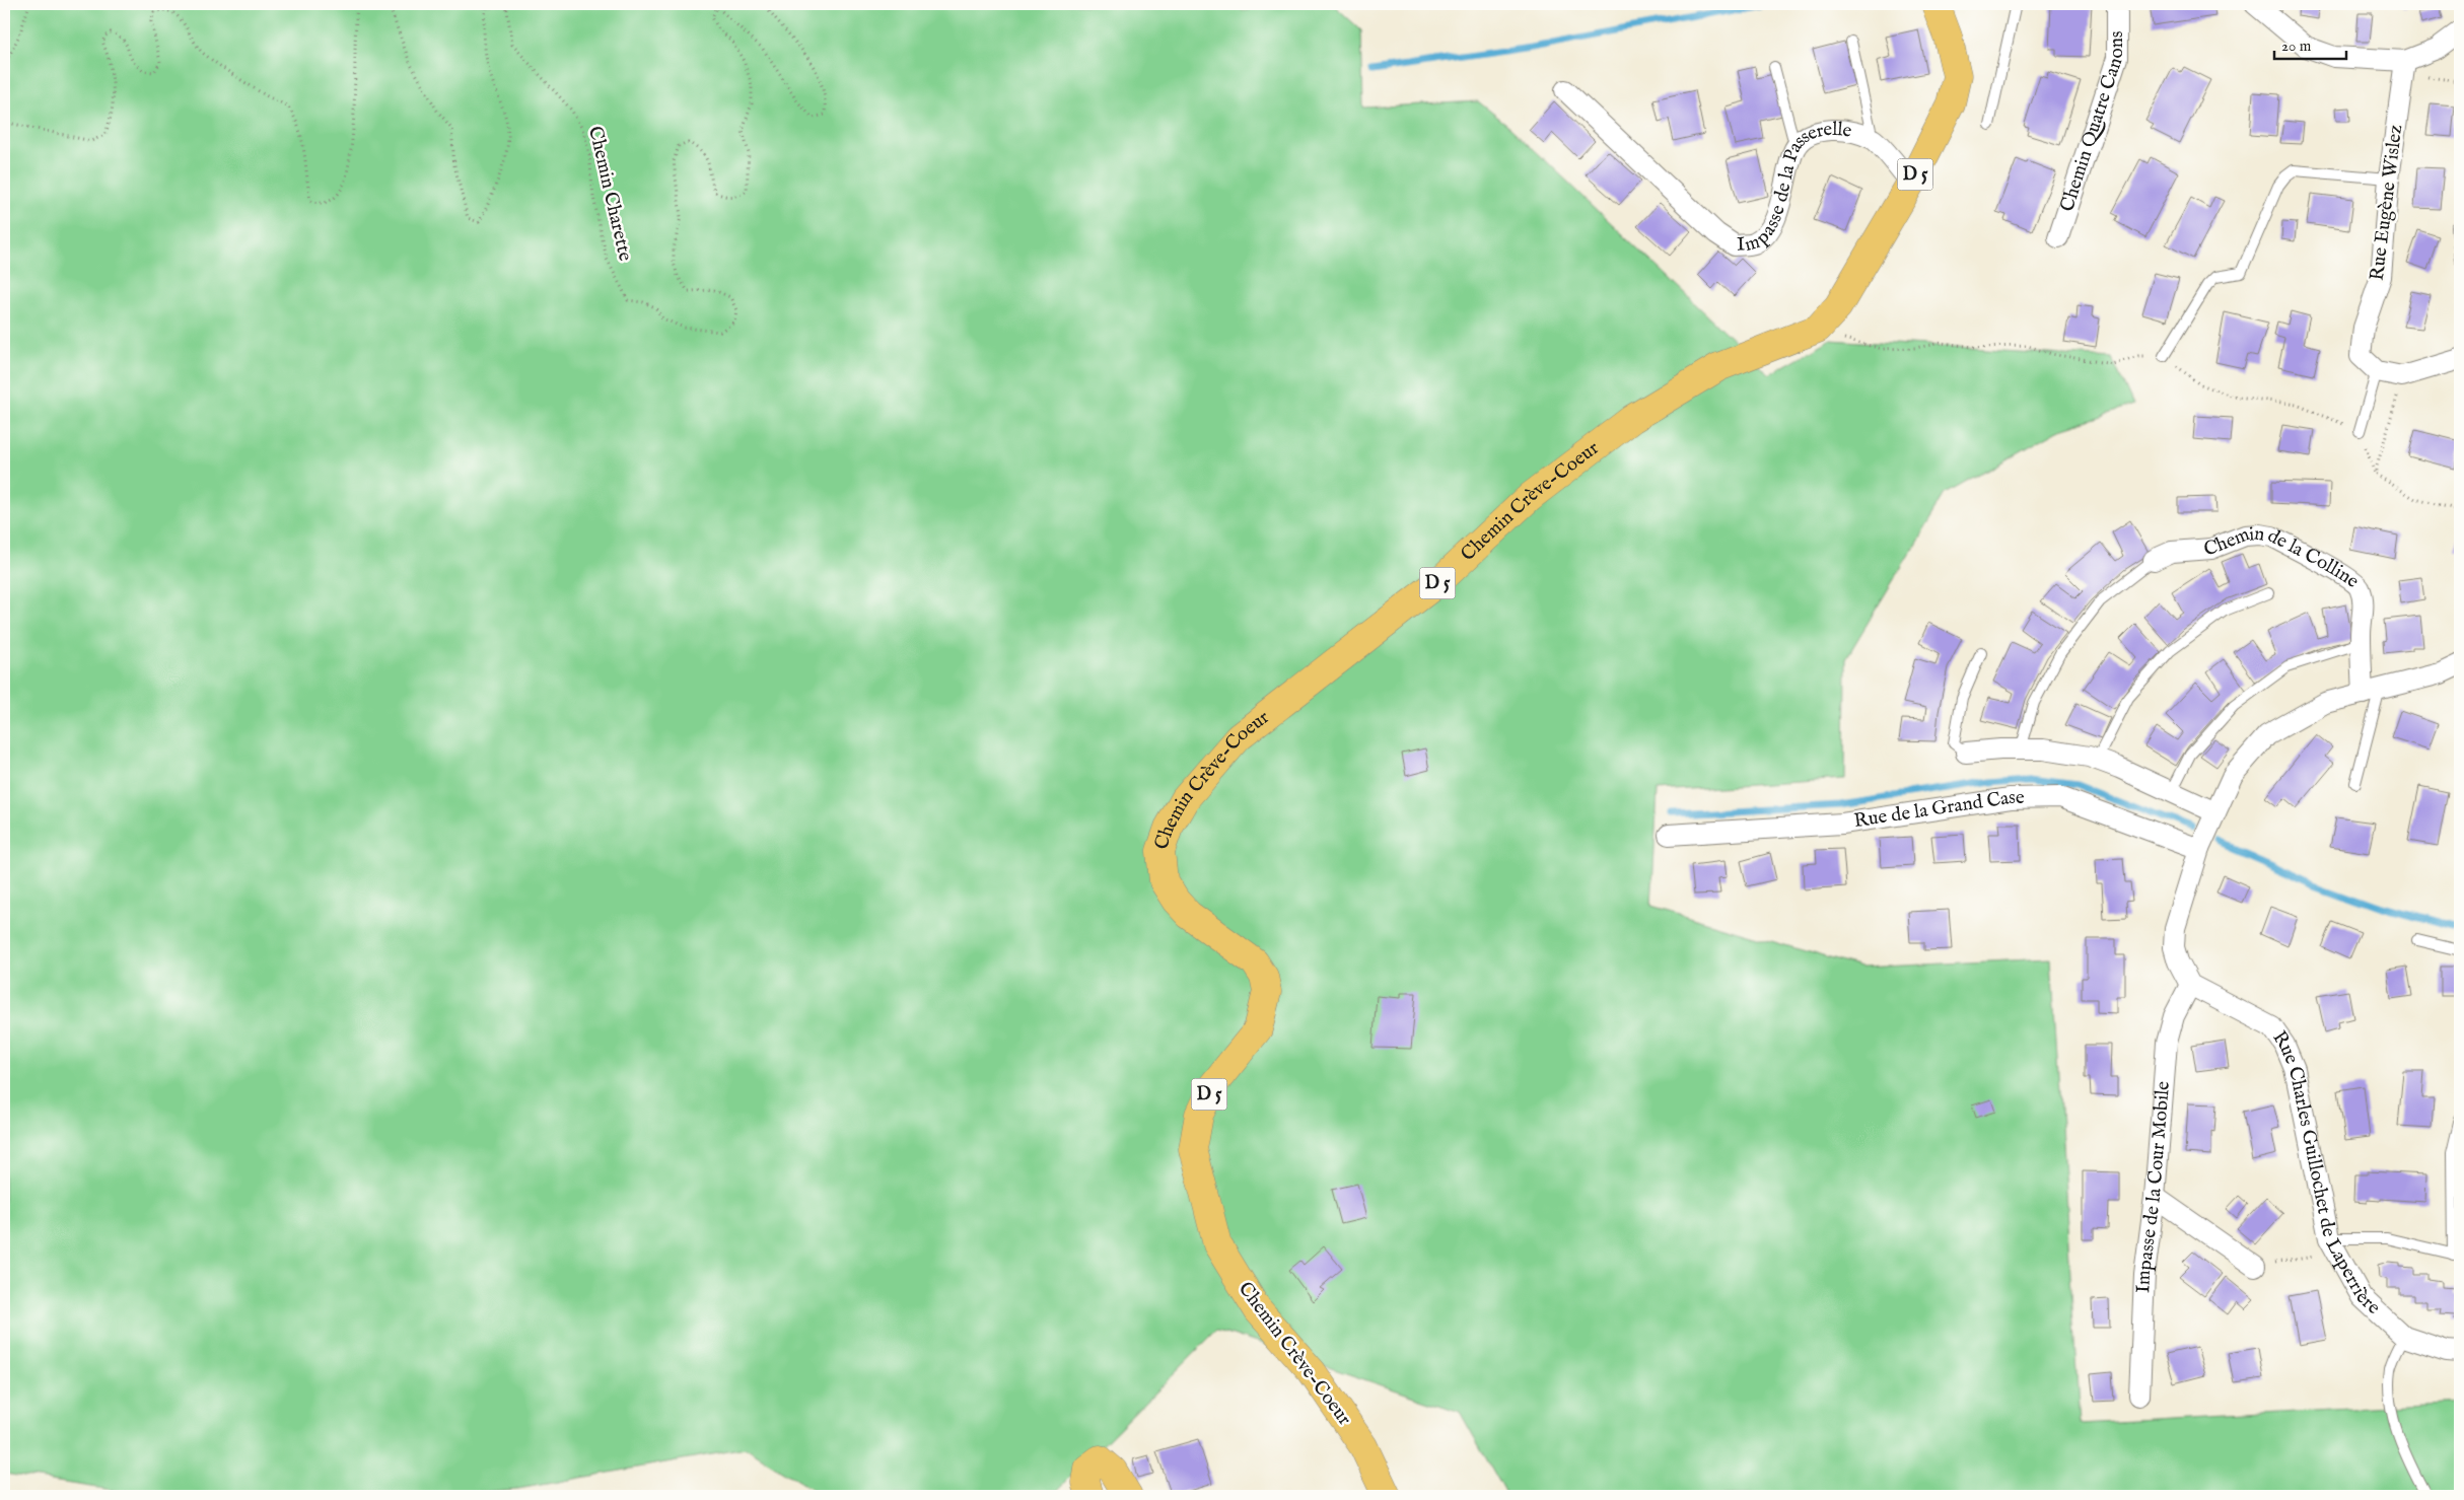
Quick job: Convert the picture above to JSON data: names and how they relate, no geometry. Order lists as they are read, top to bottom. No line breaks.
{"streets":{"main road":["D 5","Chemin Crève-Coeur"],"street":["Chemin Quatre Canons","Impasse de la Passerelle","Rue Eugène Wislez","Chemin de la Colline","Rue de la Grand Case","Rue Charles Guillochet de Laperrière","Impasse de la Cour Mobile"],"path":["Chemin Charette"]},"crossings":[["D 5","Impasse de la Passerelle"],["D 5","Chemin Crève-Coeur"],["Rue Charles Guillochet de Laperrière","Impasse de la Cour Mobile"]],"scale_bar":"20 m"}
